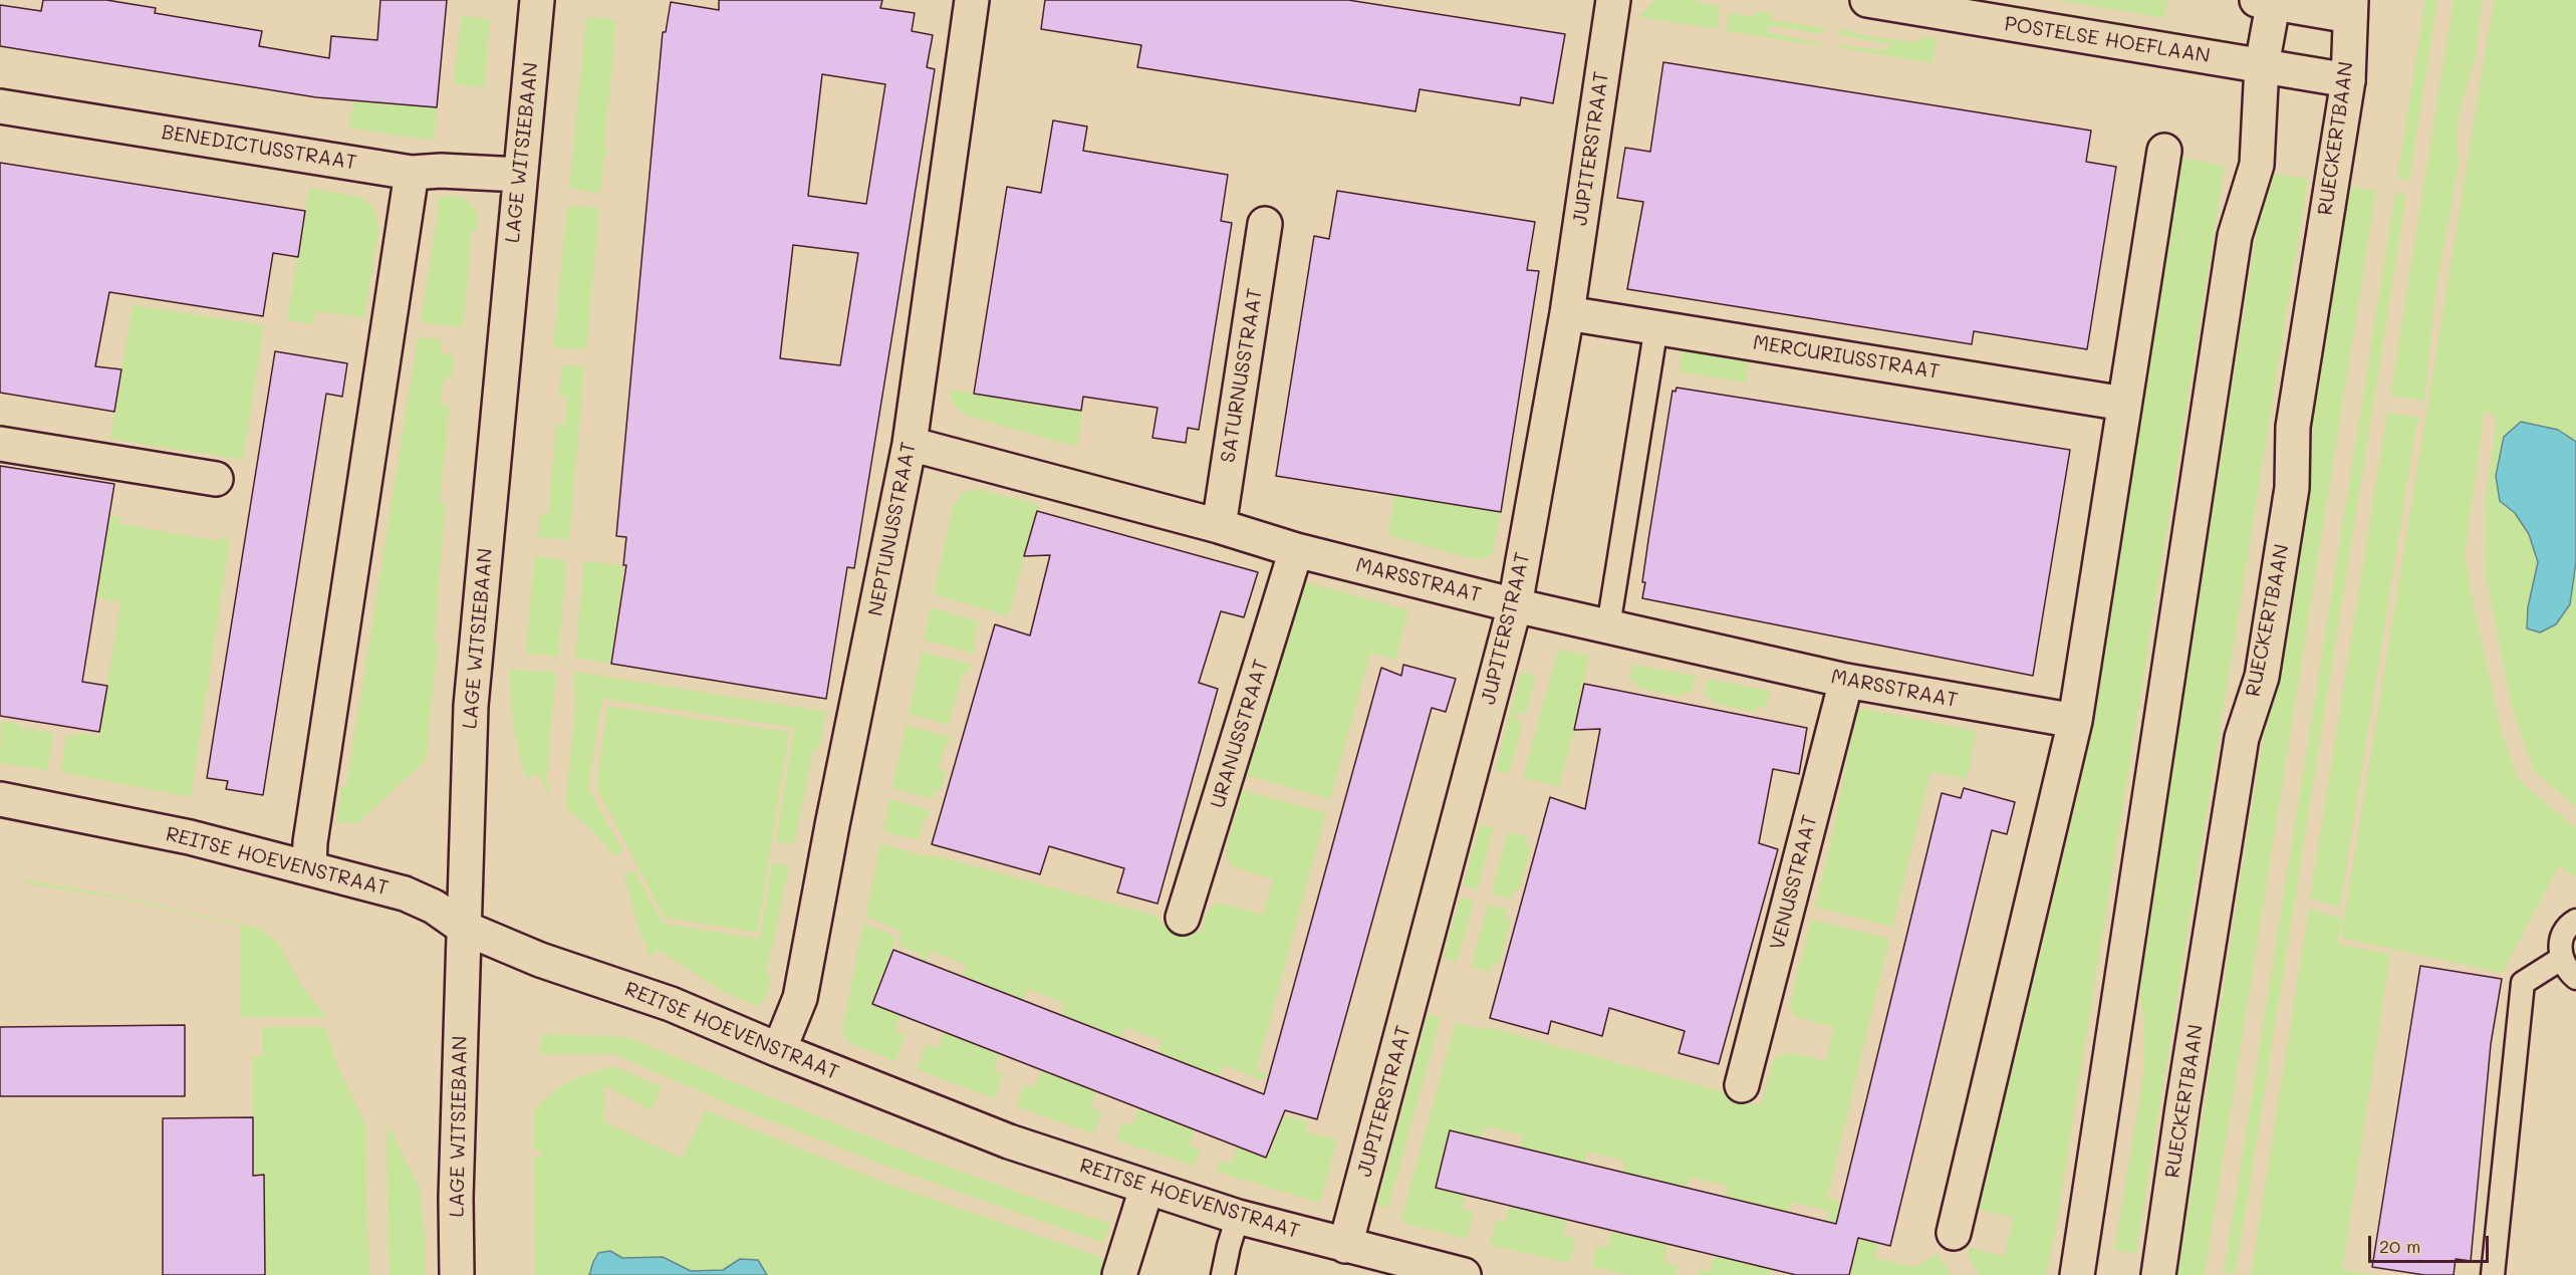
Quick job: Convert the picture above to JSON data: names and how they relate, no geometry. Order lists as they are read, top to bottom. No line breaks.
{"streets":{"street":["POSTELSE HOEFLAAN","RUECKERTBAAN","BENEDICTUSSTRAAT","JUPITERSTRAAT","LAGE WITSIEBAAN","MERCURIUSSTRAAT","SATURNUSSTRAAT","NEPTUNUSSTRAAT","MARSSTRAAT","URANUSSTRAAT","REITSE HOEVENSTRAAT","VENUSSTRAAT"]},"crossings":[["POSTELSE HOEFLAAN","RUECKERTBAAN"],["BENEDICTUSSTRAAT","LAGE WITSIEBAAN"],["JUPITERSTRAAT","MERCURIUSSTRAAT"],["JUPITERSTRAAT","MARSSTRAAT"],["JUPITERSTRAAT","REITSE HOEVENSTRAAT"],["LAGE WITSIEBAAN","REITSE HOEVENSTRAAT"],["SATURNUSSTRAAT","MARSSTRAAT"],["NEPTUNUSSTRAAT","MARSSTRAAT"],["NEPTUNUSSTRAAT","REITSE HOEVENSTRAAT"],["MARSSTRAAT","URANUSSTRAAT"],["MARSSTRAAT","VENUSSTRAAT"]],"scale_bar":"20 m"}
